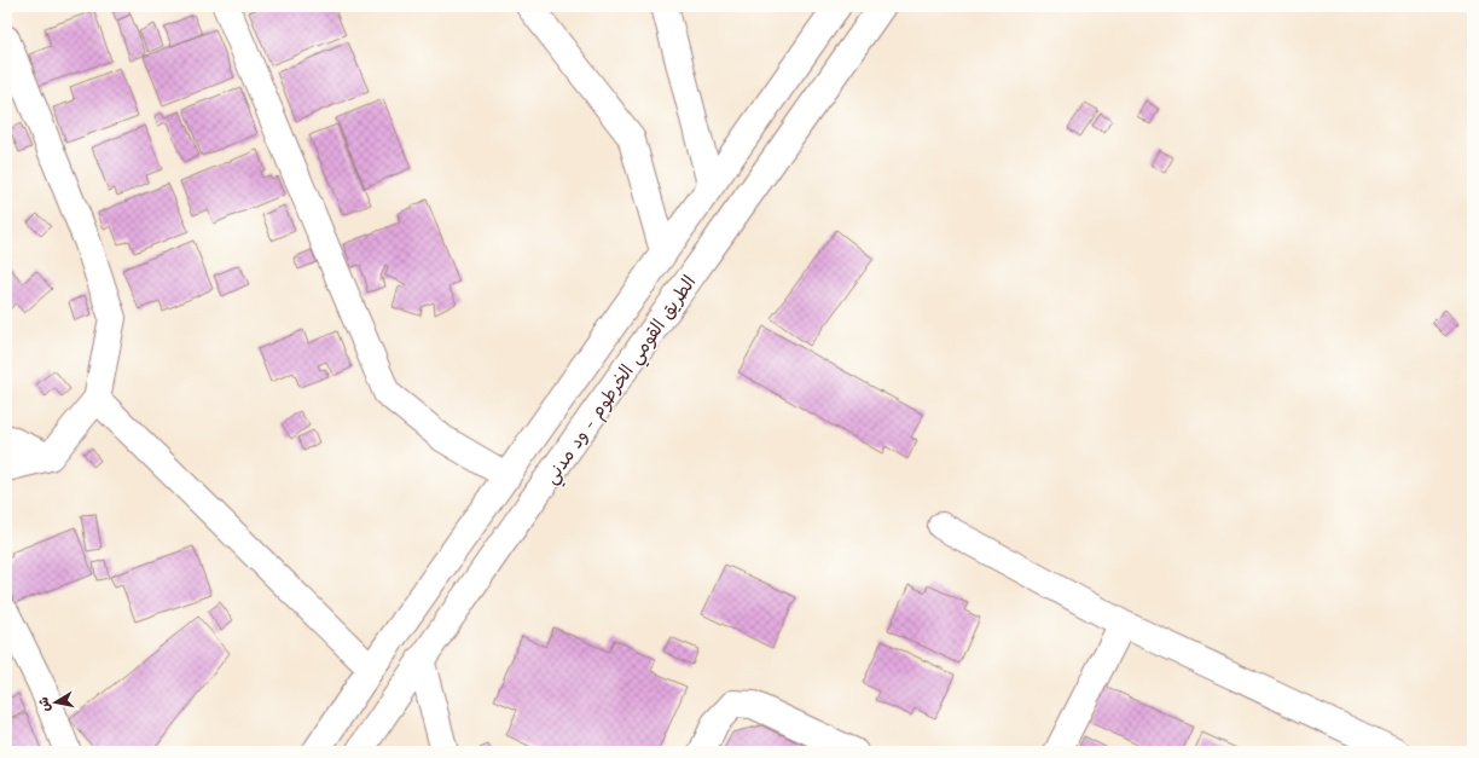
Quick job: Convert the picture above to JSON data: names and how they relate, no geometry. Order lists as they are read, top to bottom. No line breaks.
{"streets":{"main road":["الطريق القومي الخرطوم - ود مدني"]},"north":"left"}
